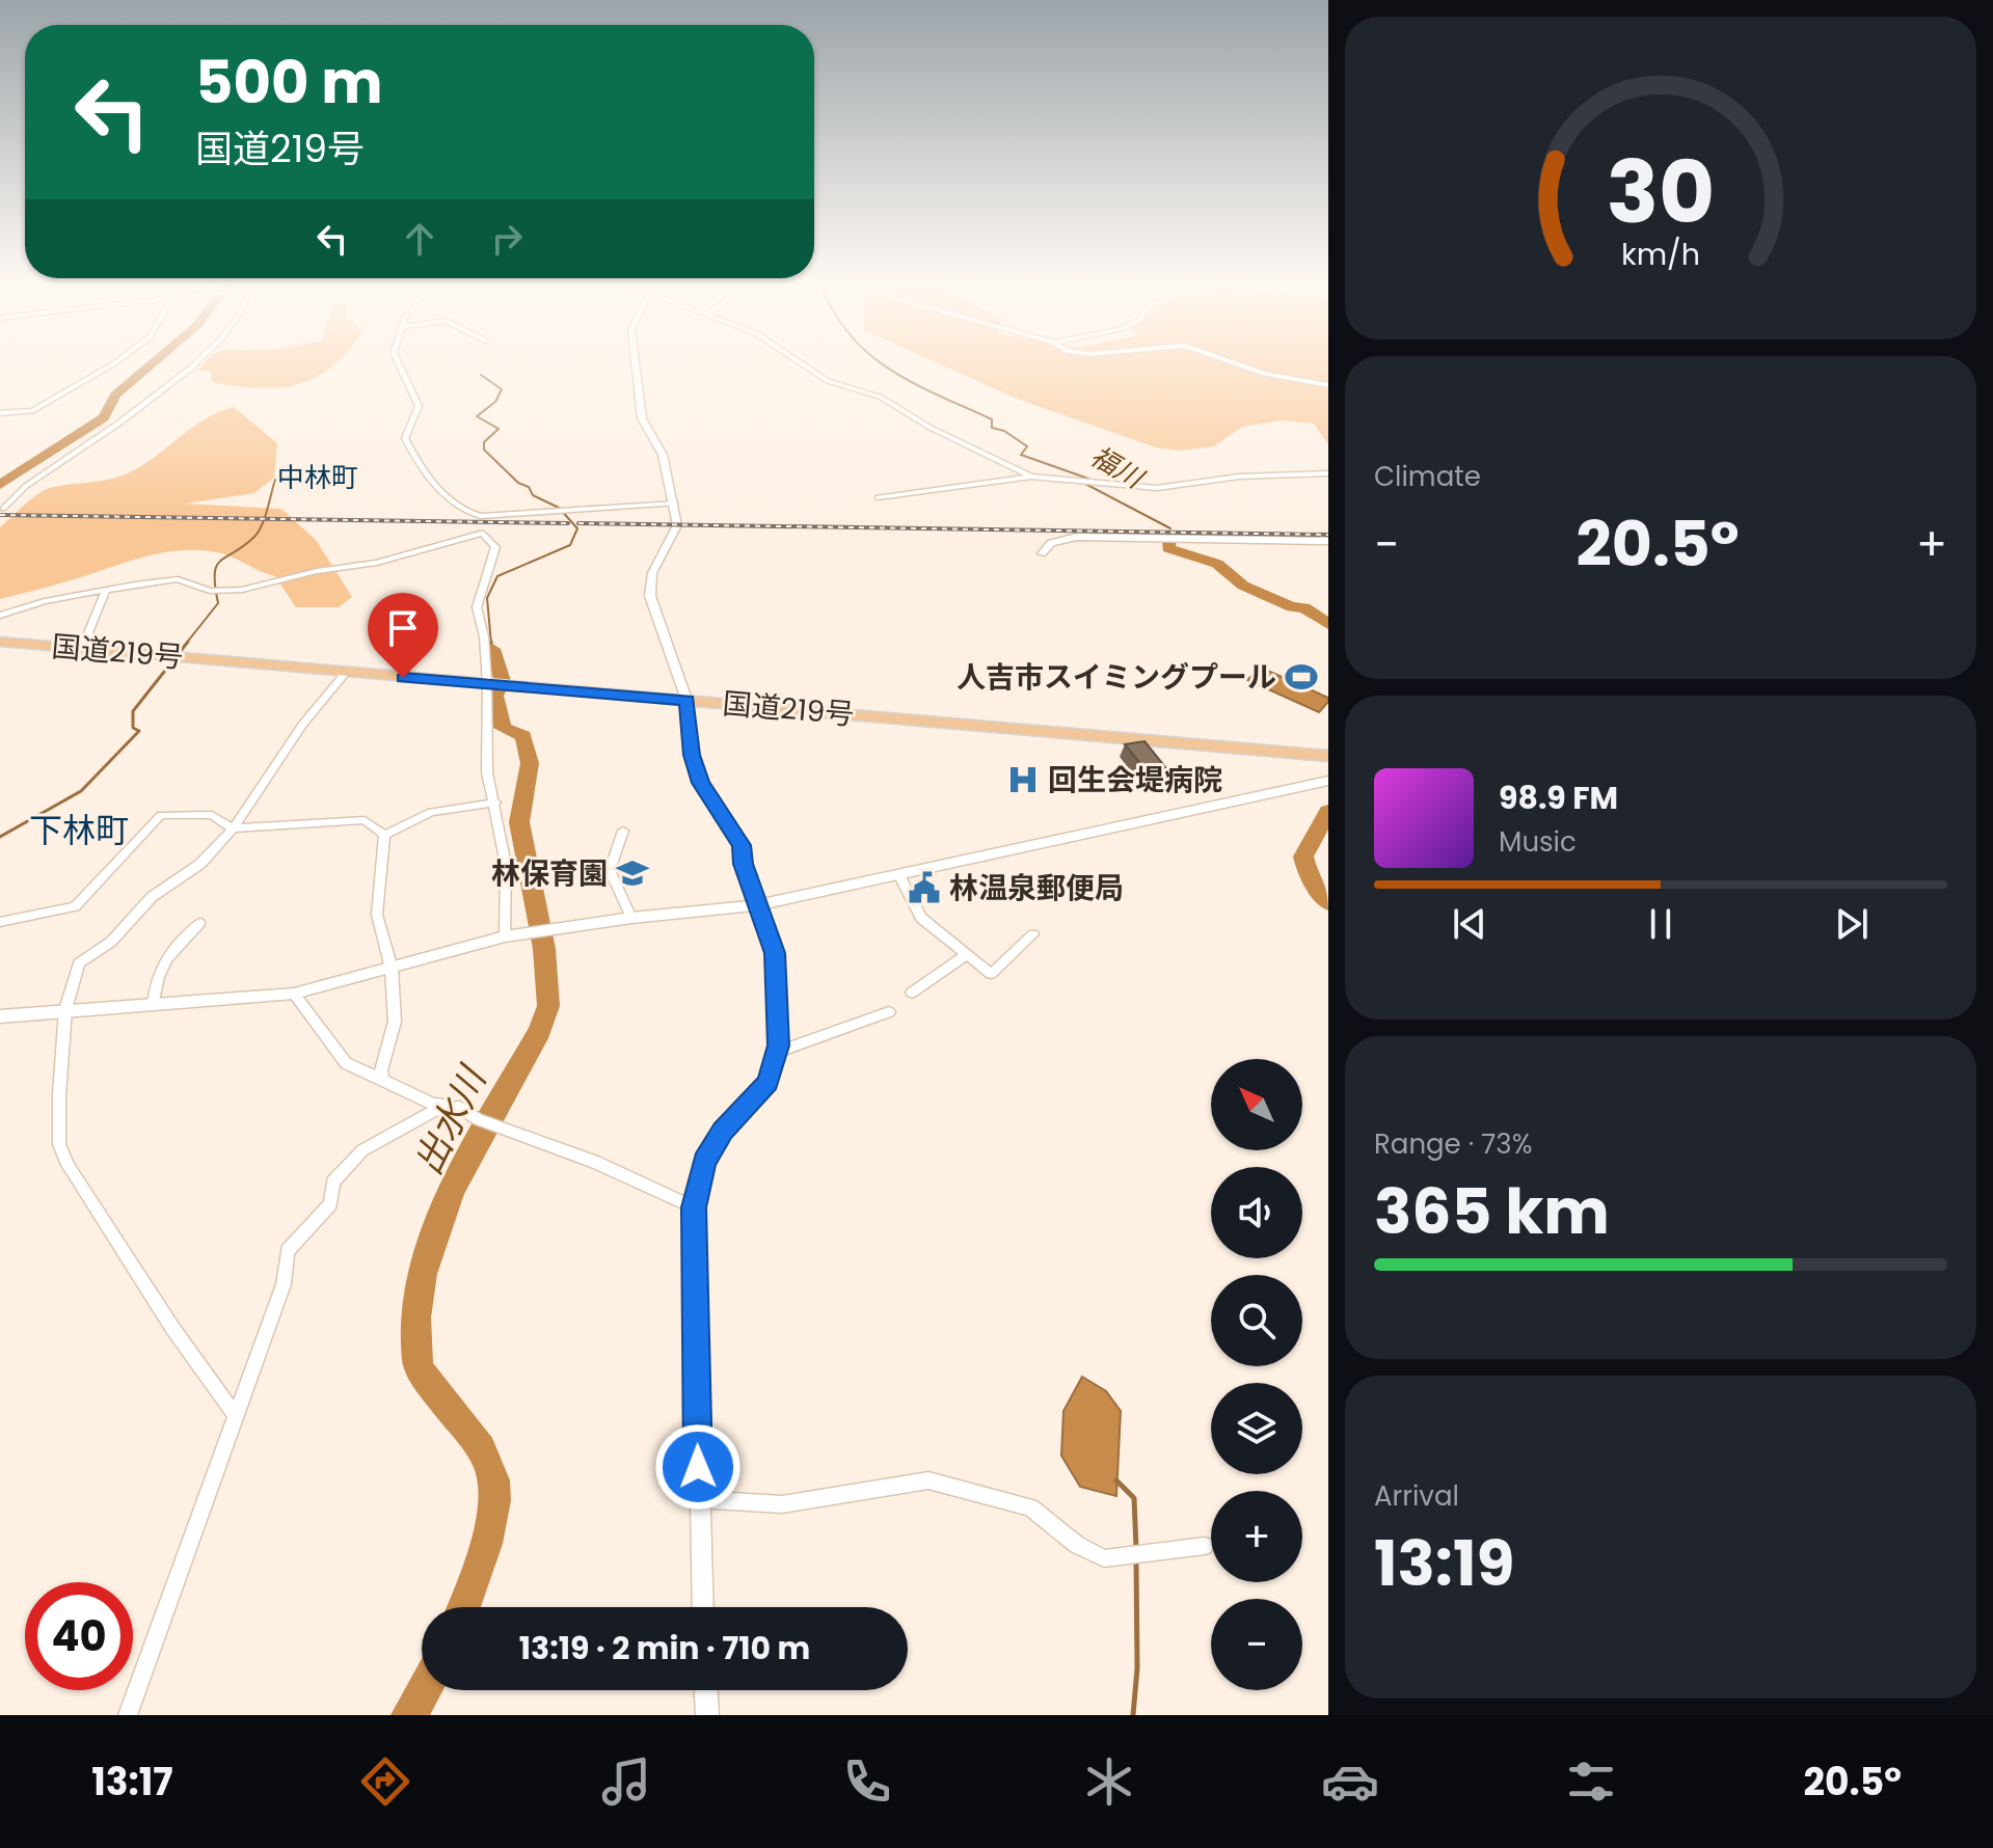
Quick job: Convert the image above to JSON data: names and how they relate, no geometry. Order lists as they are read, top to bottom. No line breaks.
{"streets":{"highway":["国道219号"]},"districts":["中林町","下林町"],"water":["福川","出水川"],"places":{"sports":["人吉市スイミングプール"],"hospital":["回生会堤病院"],"school or university":["林保育園"],"public building":["林温泉郵便局"]},"north":"top left","page":{"turn":["500 m","国道219号"],"tile":["Climate",["Range · 73%","365 km"],["Arrival","13:19"]],"heat":["−","20.5°","+"],"song":["98.9 FM","Music"],"map_buttons":["+","−"],"limit":"40","trip":"13:19 · 2 min · 710 m","tabs":["13:17","20.5°"],"gauge":["30","km/h"]}}
